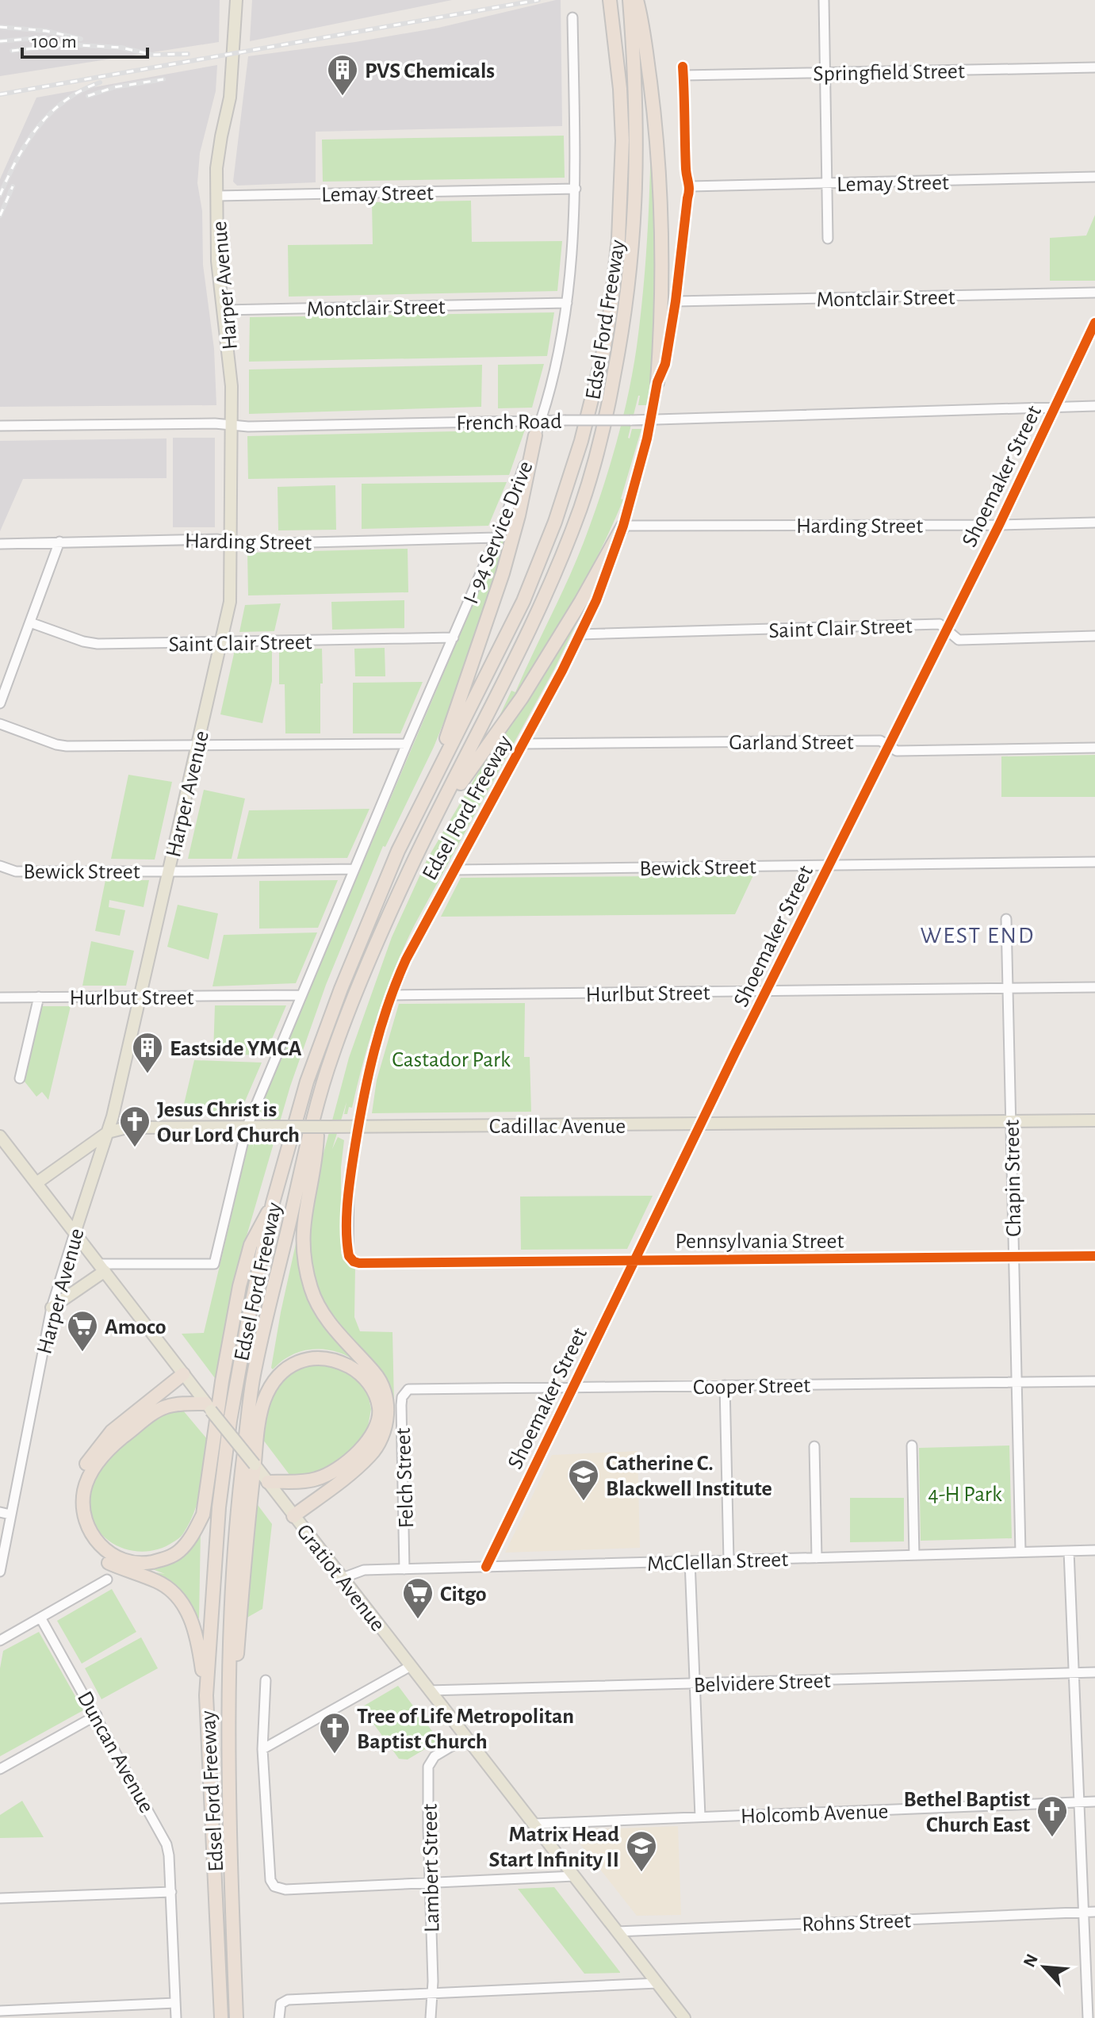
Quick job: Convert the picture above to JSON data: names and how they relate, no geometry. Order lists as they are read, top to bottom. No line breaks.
{"streets":{"highway":["Edsel Ford Freeway"],"main road":["Harper Avenue","Cadillac Avenue","Gratiot Avenue"],"street":["Springfield Street","Lemay Street","Montclair Street","French Road","Shoemaker Street","Harding Street","I- 94 Service Drive","Saint Clair Street","Garland Street","Bewick Street","Hurlbut Street","Chapin Street","Pennsylvania Street","Cooper Street","Felch Street","McClellan Street","Belvidere Street","Duncan Avenue","Holcomb Avenue","Lambert Street","Rohns Street"]},"crossings":[["Springfield Street","Edsel Ford Freeway"],["Lemay Street","Harper Avenue"],["Lemay Street","Edsel Ford Freeway"],["Lemay Street","I- 94 Service Drive"],["Harper Avenue","Montclair Street"],["Harper Avenue","French Road"],["Harper Avenue","Harding Street"],["Harper Avenue","Saint Clair Street"],["Harper Avenue","Bewick Street"],["Harper Avenue","Hurlbut Street"],["Harper Avenue","Cadillac Avenue"],["Harper Avenue","Gratiot Avenue"],["Montclair Street","Edsel Ford Freeway"],["Montclair Street","I- 94 Service Drive"],["Edsel Ford Freeway","French Road"],["Edsel Ford Freeway","Harding Street"],["Edsel Ford Freeway","I- 94 Service Drive"],["Edsel Ford Freeway","Saint Clair Street"],["Edsel Ford Freeway","Garland Street"],["Edsel Ford Freeway","Bewick Street"],["Edsel Ford Freeway","Hurlbut Street"],["Edsel Ford Freeway","Cadillac Avenue"],["Edsel Ford Freeway","Pennsylvania Street"],["Edsel Ford Freeway","Gratiot Avenue"],["French Road","Shoemaker Street"],["French Road","I- 94 Service Drive"],["Shoemaker Street","Harding Street"],["Shoemaker Street","Saint Clair Street"],["Shoemaker Street","Garland Street"],["Shoemaker Street","Bewick Street"],["Shoemaker Street","Hurlbut Street"],["Shoemaker Street","Cadillac Avenue"],["Shoemaker Street","Pennsylvania Street"],["Shoemaker Street","Cooper Street"],["Shoemaker Street","McClellan Street"],["Harding Street","I- 94 Service Drive"],["I- 94 Service Drive","Saint Clair Street"],["Hurlbut Street","Chapin Street"],["Cadillac Avenue","Chapin Street"],["Cadillac Avenue","Gratiot Avenue"],["Chapin Street","Pennsylvania Street"],["Chapin Street","Cooper Street"],["Chapin Street","McClellan Street"],["Cooper Street","Felch Street"],["Felch Street","McClellan Street"],["McClellan Street","Gratiot Avenue"],["Gratiot Avenue","Belvidere Street"],["Gratiot Avenue","Holcomb Avenue"],["Gratiot Avenue","Lambert Street"],["Gratiot Avenue","Rohns Street"]],"districts":["WEST END"],"parks":["Castador Park","4-H Park"],"places":{"building":["PVS Chemicals","Eastside YMCA"],"church":["Jesus Christ is Our Lord Church","Tree of Life Metropolitan Baptist Church","Bethel Baptist Church East"],"supermarket":["Amoco","Citgo"],"school or university":["Catherine C. Blackwell Institute","Matrix Head Start Infinity II"]},"scale_bar":"100 m","north":"top left"}
